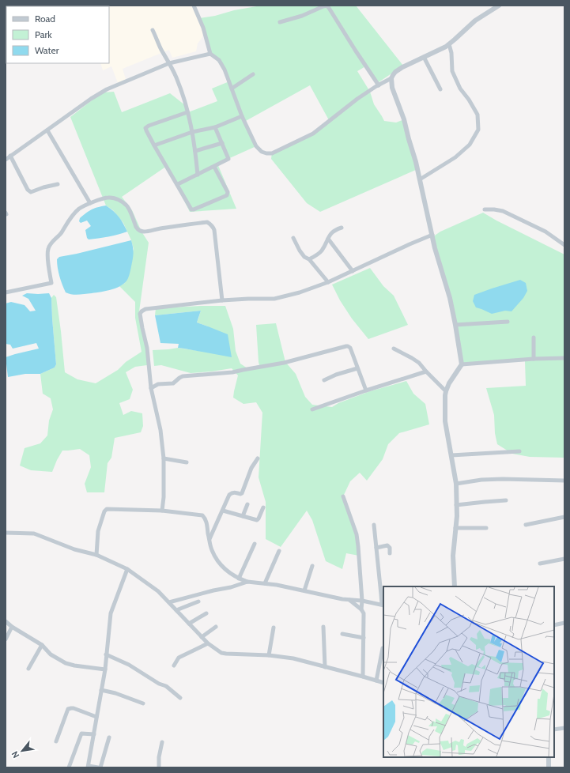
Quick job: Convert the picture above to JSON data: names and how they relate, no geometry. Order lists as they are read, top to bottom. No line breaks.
{"legend":["Road","Park","Water"],"north":"bottom left"}
